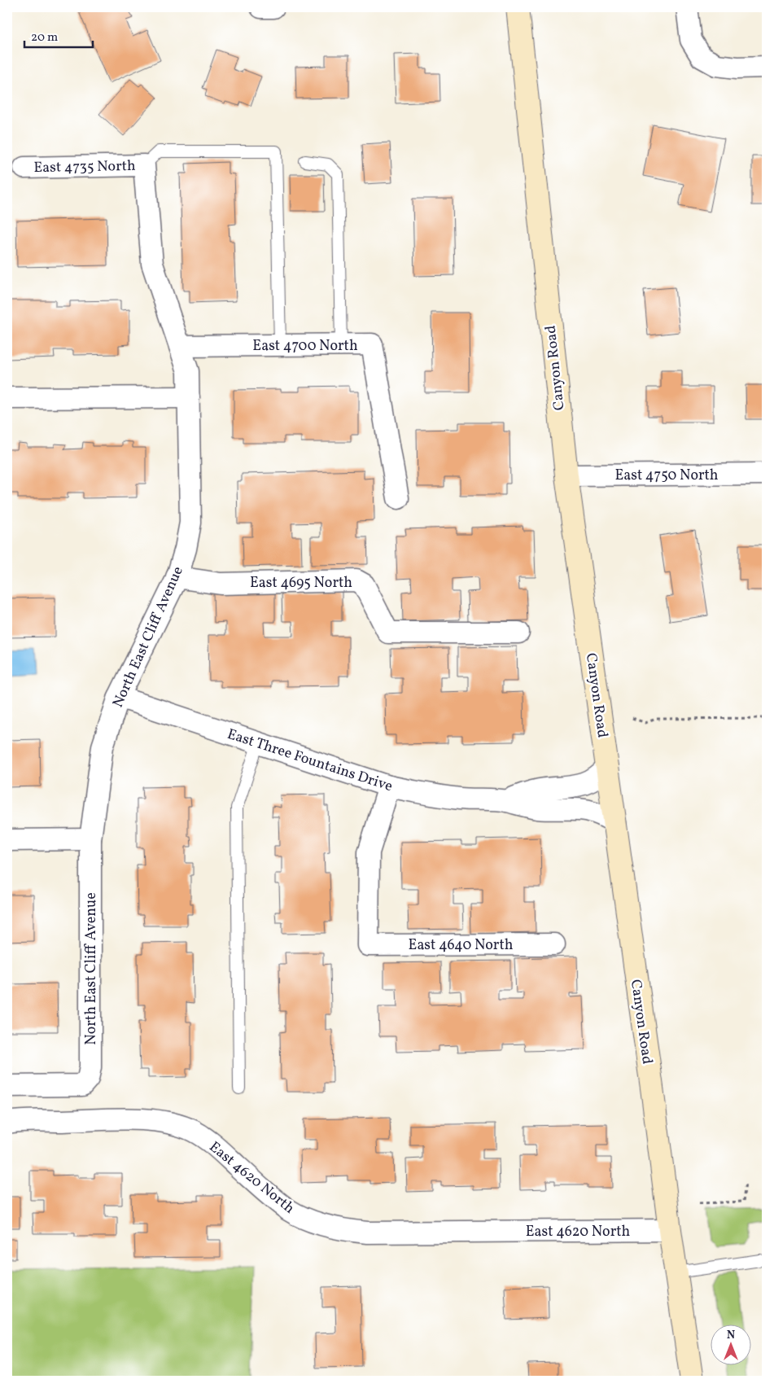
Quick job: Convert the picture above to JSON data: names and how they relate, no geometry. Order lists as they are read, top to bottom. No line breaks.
{"streets":{"main road":["Canyon Road"],"street":["East 4735 North","East 4700 North","East 4750 North","East 4695 North","North East Cliff Avenue","East Three Fountains Drive","East 4640 North","East 4620 North"]},"crossings":[["East 4735 North","North East Cliff Avenue"],["East 4700 North","North East Cliff Avenue"],["Canyon Road","East 4750 North"],["Canyon Road","East Three Fountains Drive"],["Canyon Road","East 4620 North"],["East 4695 North","North East Cliff Avenue"],["North East Cliff Avenue","East Three Fountains Drive"],["East Three Fountains Drive","East 4640 North"]],"scale_bar":"20 m","north":"top"}
